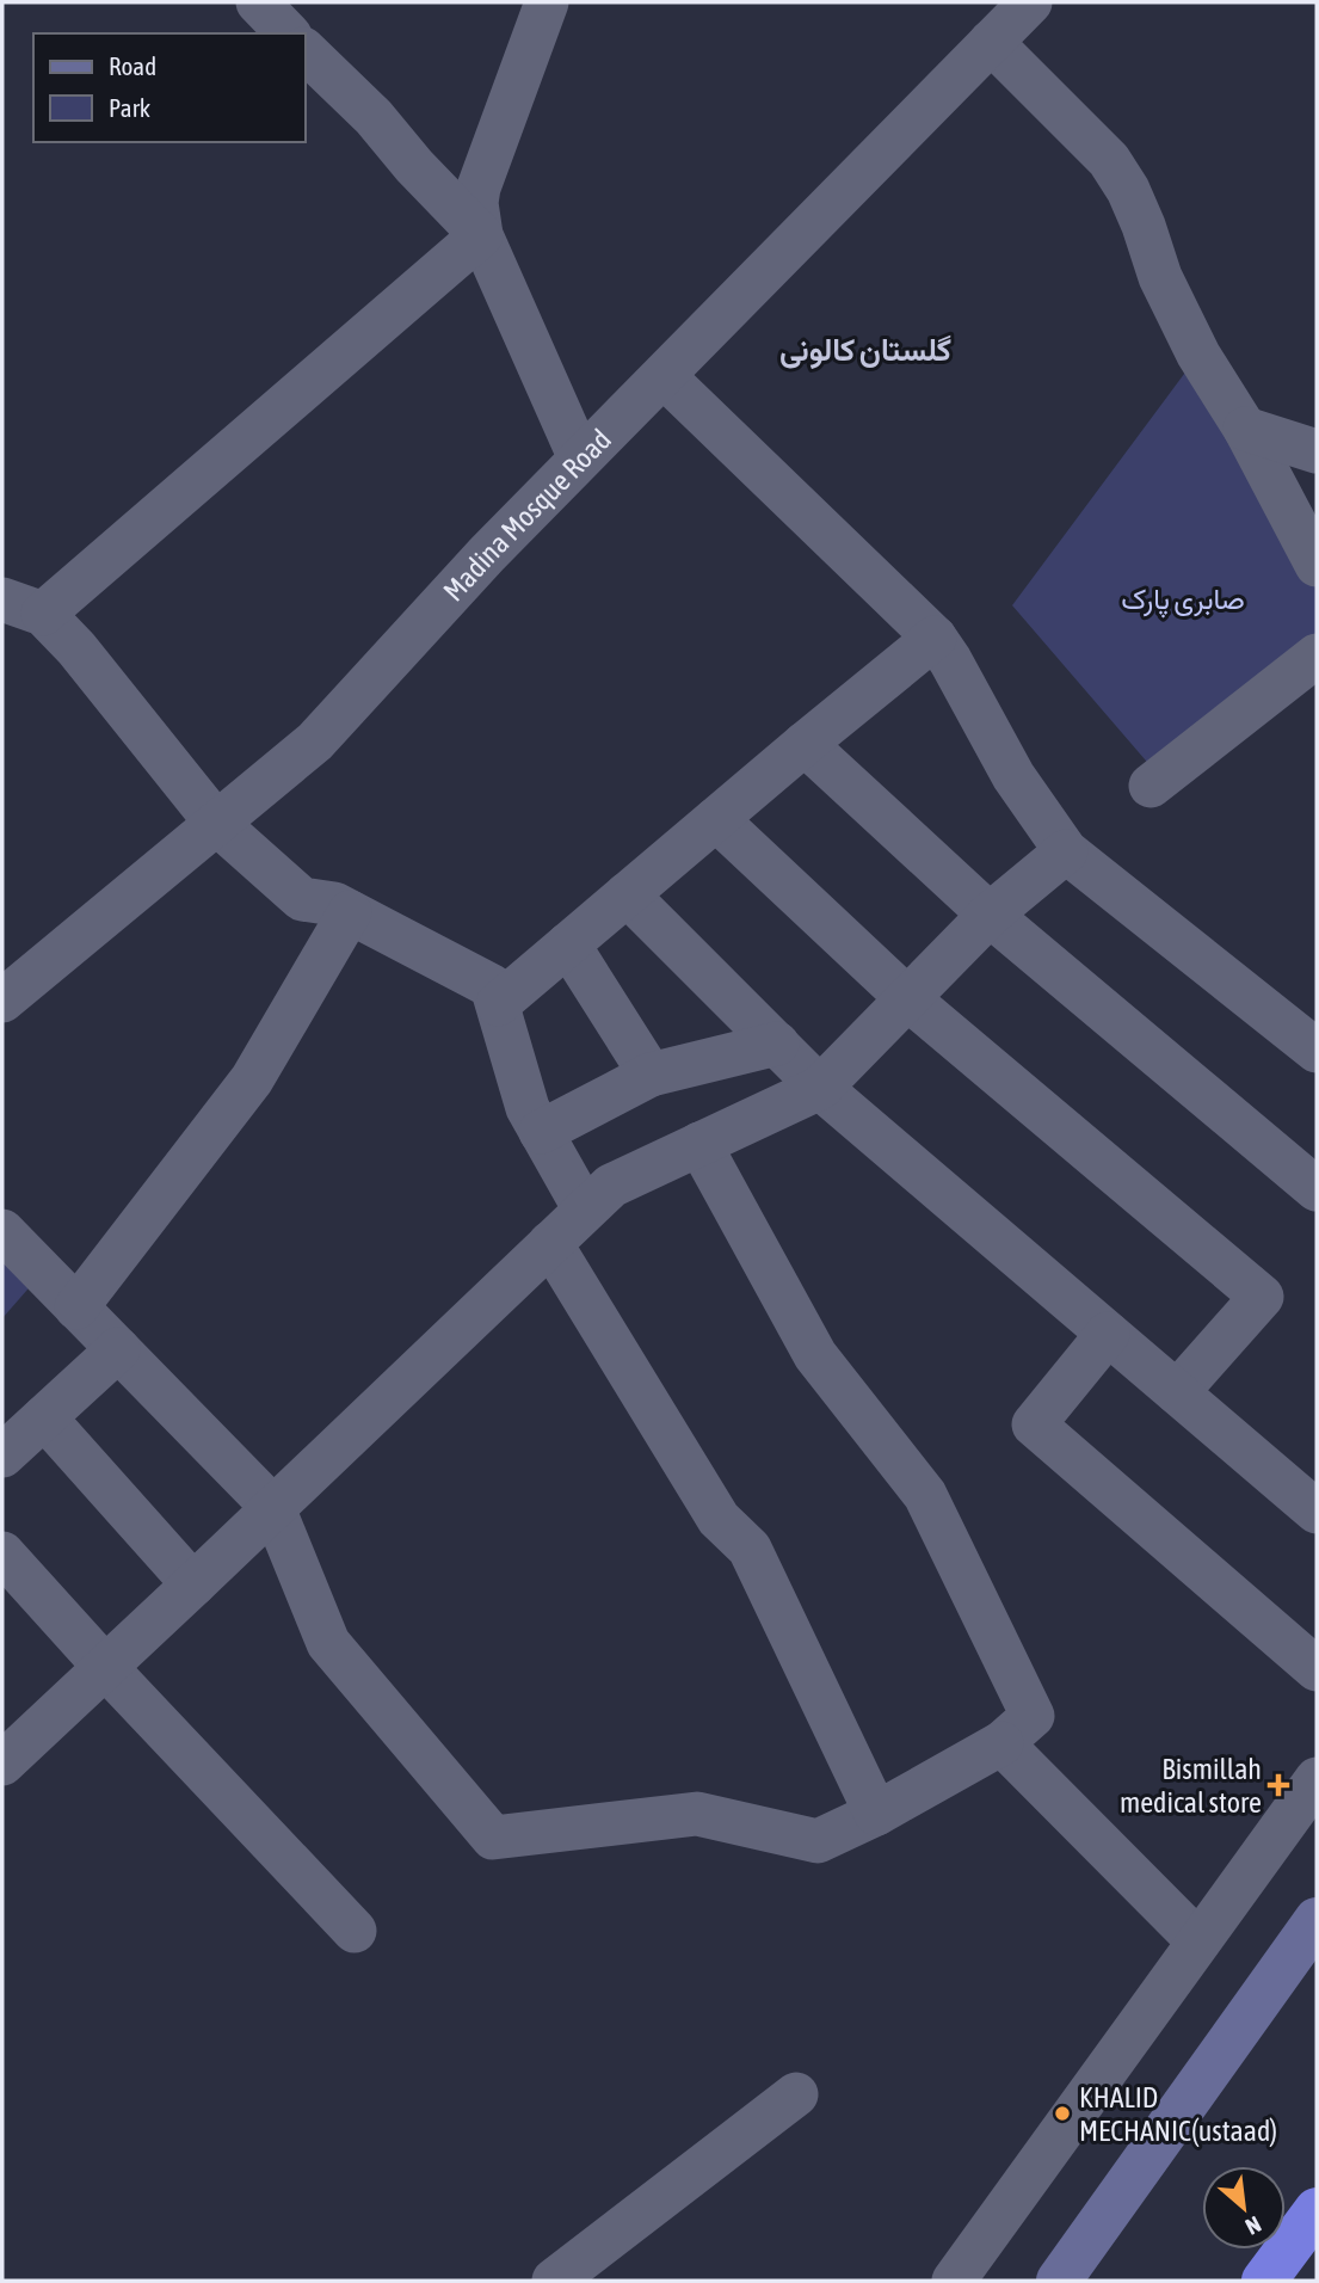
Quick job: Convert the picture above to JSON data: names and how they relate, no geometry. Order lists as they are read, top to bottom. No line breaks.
{"streets":{"street":["Madina Mosque Road"]},"districts":["گلستان کالونی"],"parks":["صابری پارک"],"places":{"health":["Bismillah medical store"],"other":["KHALID MECHANIC(ustaad)"]},"legend":["Road","Park"],"north":"bottom right"}
